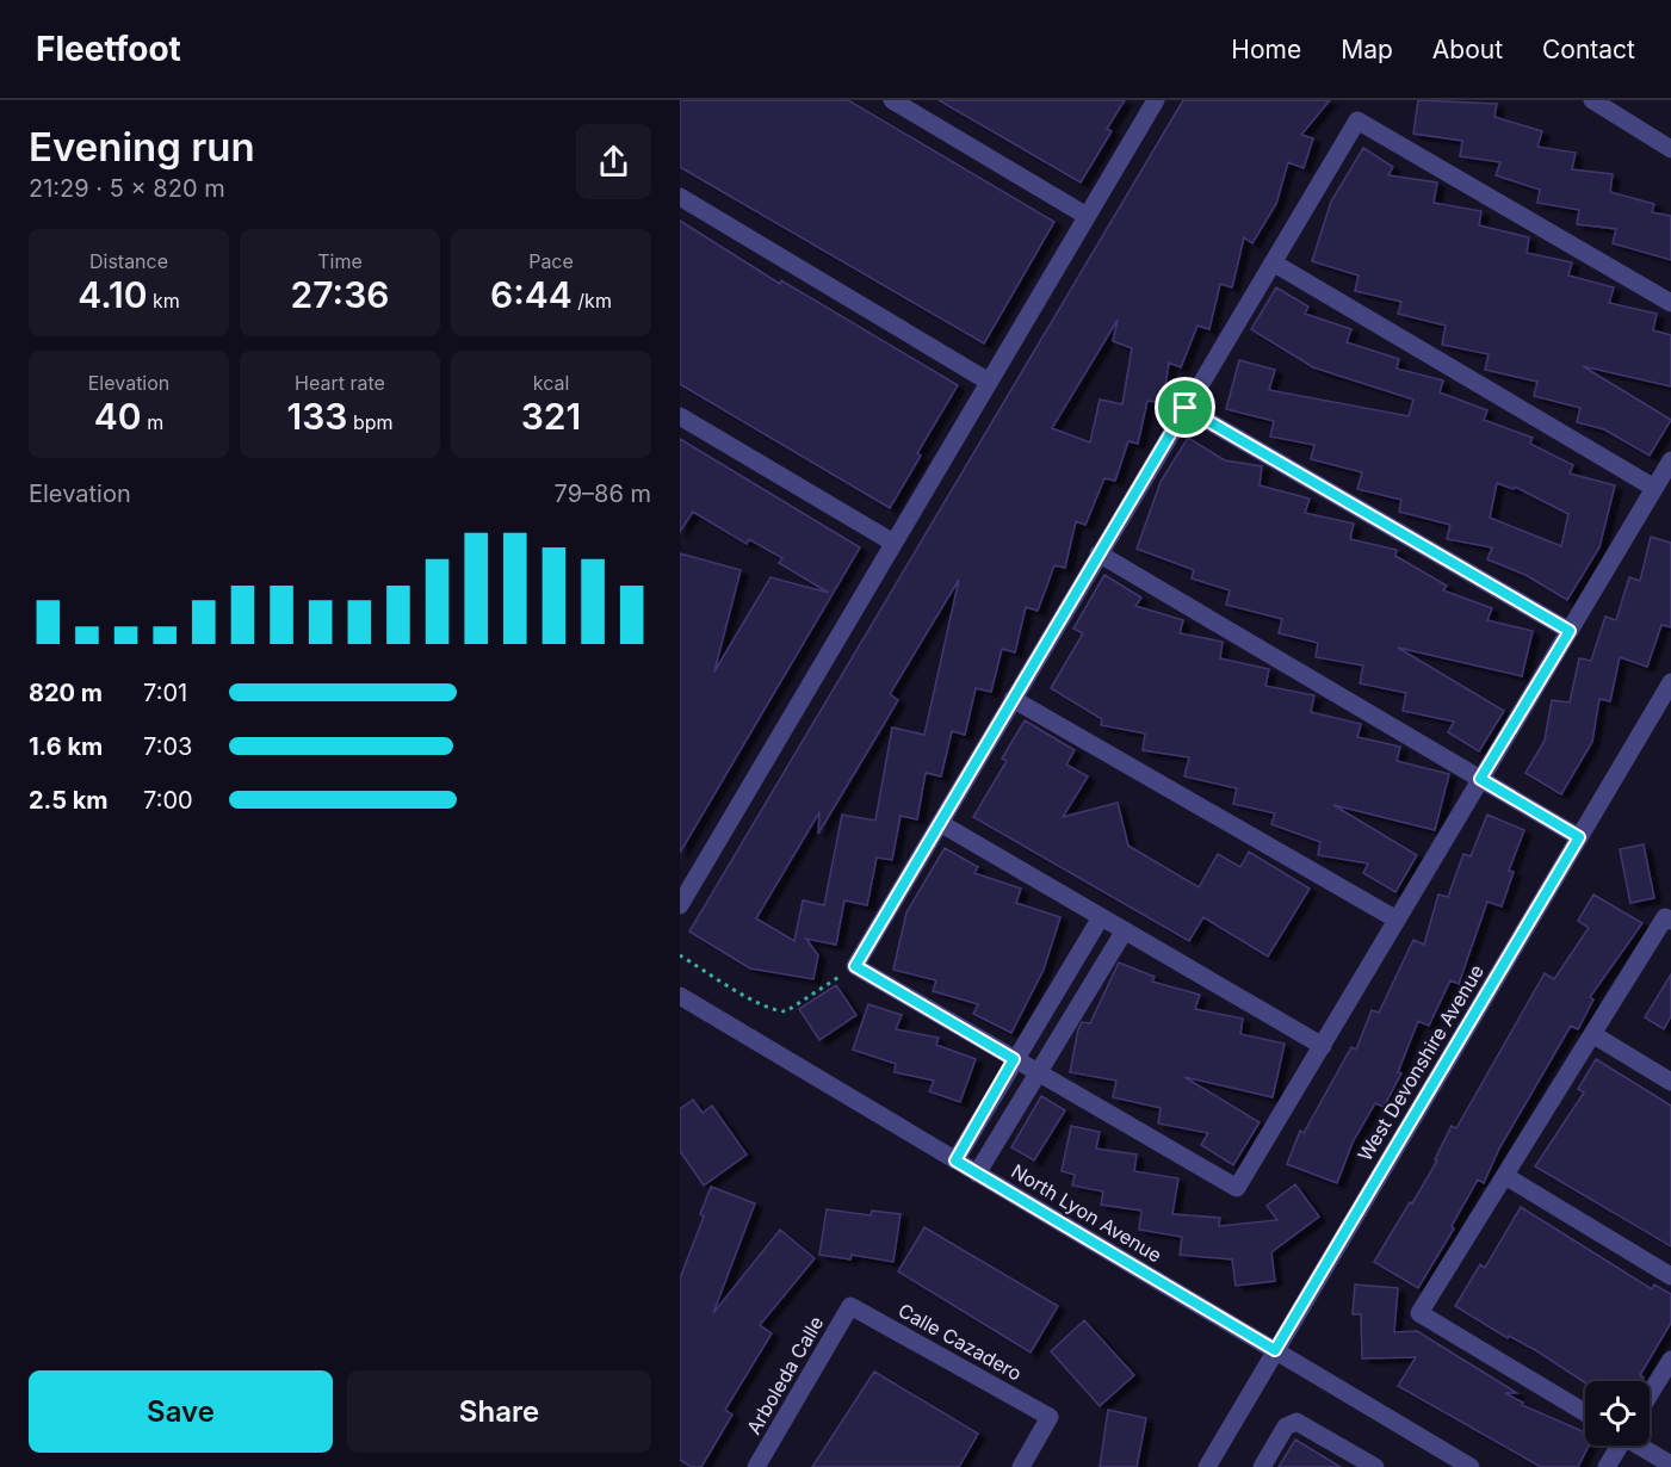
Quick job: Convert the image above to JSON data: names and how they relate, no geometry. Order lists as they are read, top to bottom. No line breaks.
{"streets":{"street":["West Devonshire Avenue","North Lyon Avenue","Calle Cazadero","Arboleda Calle"]},"crossings":[["West Devonshire Avenue","North Lyon Avenue"],["Calle Cazadero","Arboleda Calle"]],"page":{"header":"Fleetfoot","nav":["Home","Map","About","Contact"],"heading":["Evening run","21:29 · 5 × 820 m"],"stats":[["Distance","4.10 km"],["Time","27:36"],["Pace","6:44 /km"],["Elevation","40 m"],["Heart rate","133 bpm"],["kcal","321"]],"chart":["Elevation","79–86 m"],"list":[{"name":"820 m","note":"7:01"},{"name":"1.6 km","note":"7:03"},{"name":"2.5 km","note":"7:00"}],"buttons":["Save","Share"]}}
